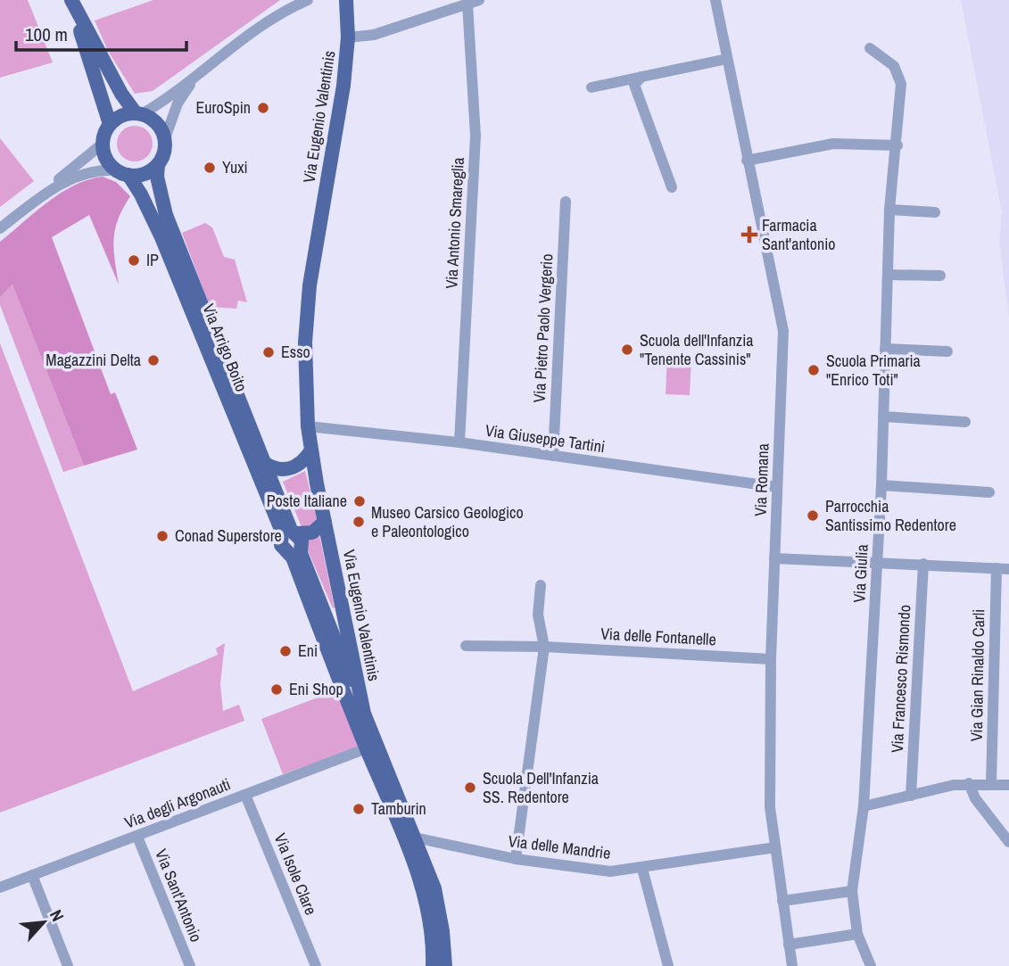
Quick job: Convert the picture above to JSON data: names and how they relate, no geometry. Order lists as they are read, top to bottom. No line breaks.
{"streets":{"main road":["Via Eugenio Valentinis","Via Arrigo Boito"],"street":["Via Antonio Smareglia","Via Pietro Paolo Vergerio","Via Giuseppe Tartini","Via Romana","Via Giulia","Via delle Fontanelle","Via Gian Rinaldo Carli","Via Francesco Rismondo","Via degli Argonauti","Via delle Mandrie","Via Isole Clare","Via Sant'Antonio"]},"crossings":[["Via Eugenio Valentinis","Via Giuseppe Tartini"],["Via Eugenio Valentinis","Via degli Argonauti"],["Via Eugenio Valentinis","Via delle Mandrie"],["Via Antonio Smareglia","Via Giuseppe Tartini"],["Via Pietro Paolo Vergerio","Via Giuseppe Tartini"],["Via Giuseppe Tartini","Via Romana"],["Via Romana","Via delle Fontanelle"],["Via Romana","Via delle Mandrie"],["Via degli Argonauti","Via Isole Clare"],["Via degli Argonauti","Via Sant'Antonio"]],"places":{"other":["EuroSpin","Yuxi","IP","Scuola dell'Infanzia \"Tenente Cassinis\"","Esso","Magazzini Delta","Scuola Primaria \"Enrico Toti\"","Poste Italiane","Parrocchia Santissimo Redentore","Museo Carsico Geologico e Paleontologico","Conad Superstore","Eni","Eni Shop","Scuola Dell'Infanzia SS. Redentore","Tamburin"],"health":["Farmacia Sant'antonio"]},"scale_bar":"100 m","north":"top right"}
